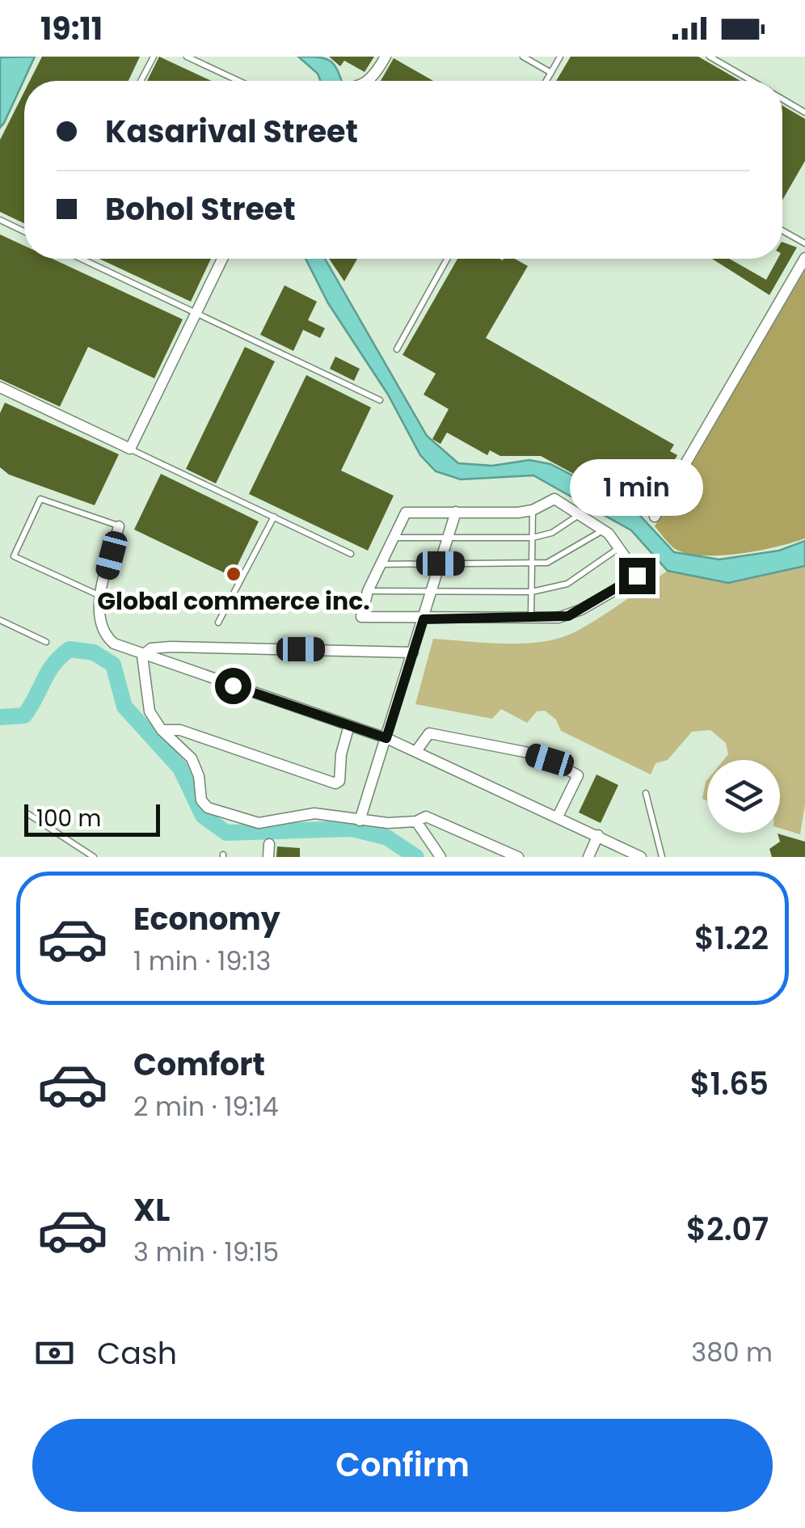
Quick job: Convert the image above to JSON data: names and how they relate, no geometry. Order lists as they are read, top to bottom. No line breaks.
{"places":["Global commerce inc."],"scale_bar":"100 m","page":{"status":"19:11","banner":["Kasarival Street","Bohol Street"],"bubble":"1 min","scale":"100 m","list":[{"name":"Economy","note":"1 min · 19:13","value":"$1.22"},{"name":"Comfort","note":"2 min · 19:14","value":"$1.65"},{"name":"XL","note":"3 min · 19:15","value":"$2.07"}],"pay":["Cash","380 m"],"buttons":"Confirm"}}
